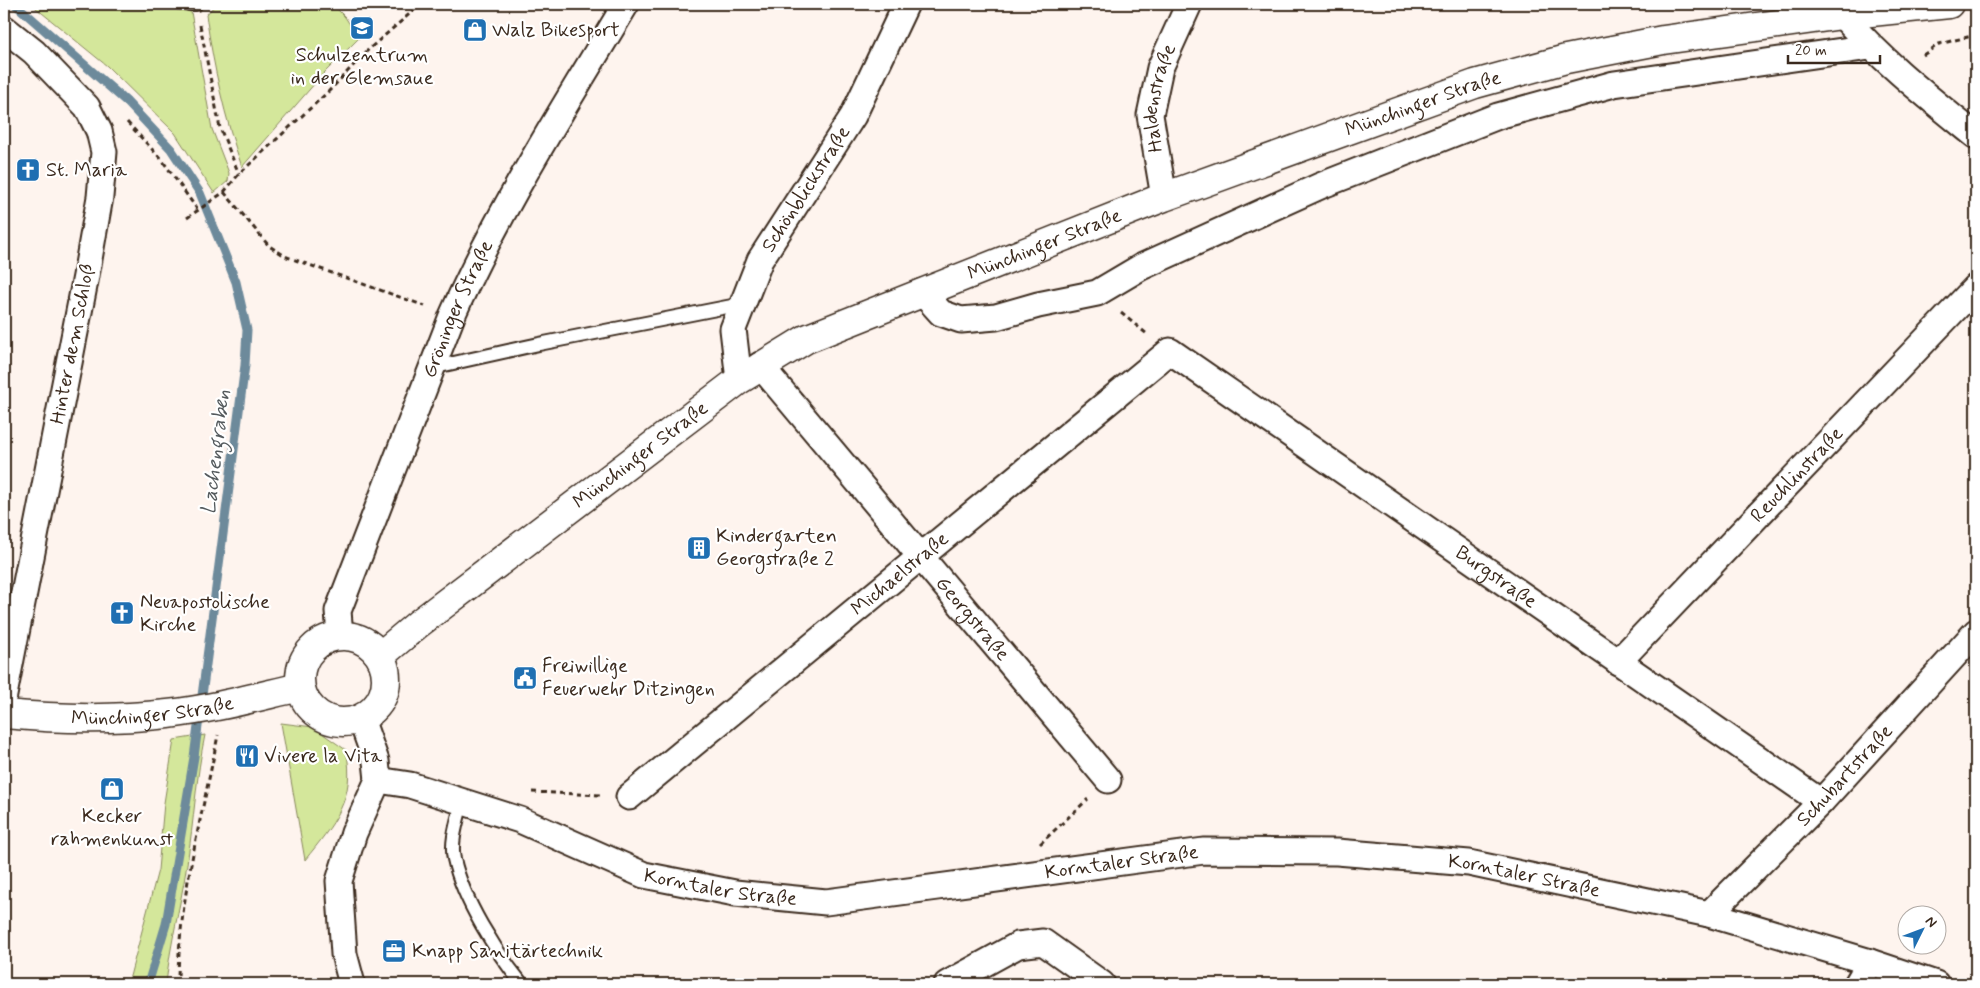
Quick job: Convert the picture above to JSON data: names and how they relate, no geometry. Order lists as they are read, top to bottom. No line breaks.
{"streets":{"main road":["Münchinger Straße"],"street":["Haldenstraße","Schönblickstraße","Gröninger Straße","Hinter dem Schloß","Reuchlinstraße","Michaelstraße","Burgstraße","Georgstraße","Schubartstraße","Korntaler Straße"]},"crossings":[["Haldenstraße","Münchinger Straße"],["Münchinger Straße","Schönblickstraße"],["Münchinger Straße","Gröninger Straße"],["Münchinger Straße","Georgstraße"],["Schönblickstraße","Georgstraße"],["Reuchlinstraße","Burgstraße"],["Michaelstraße","Burgstraße"],["Michaelstraße","Georgstraße"],["Burgstraße","Schubartstraße"],["Schubartstraße","Korntaler Straße"]],"water":["Lachengraben"],"places":{"school or university":["Schulzentrum in der Glemsaue"],"shop":["Walz Bikesport","Kecker rahmenkunst"],"church":["St. Maria","Neuapostolische Kirche"],"building":["Kindergarten Georgstraße 2"],"public building":["Freiwillige Feuerwehr Ditzingen"],"restaurant":["Vivere la Vita"],"office":["Knapp Sanitärtechnik"]},"scale_bar":"20 m","north":"top right"}
